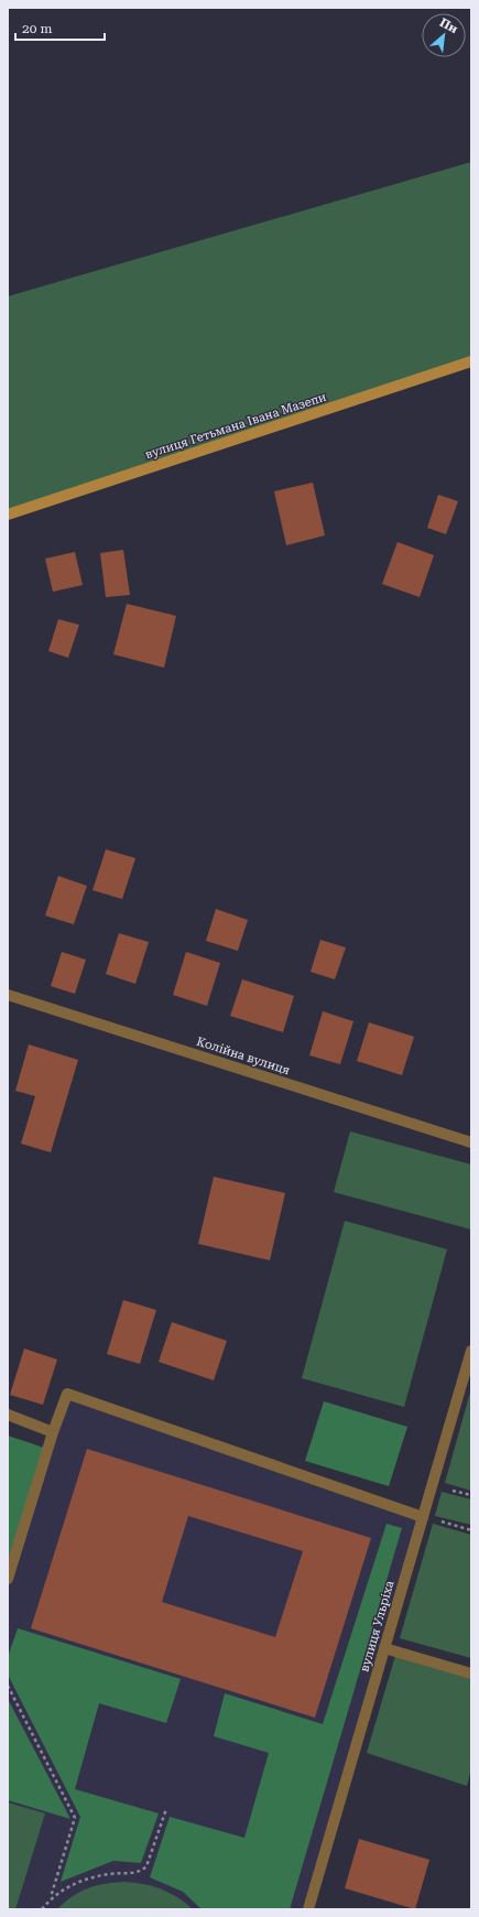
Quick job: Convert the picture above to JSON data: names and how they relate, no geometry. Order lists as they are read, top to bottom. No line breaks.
{"streets":{"main road":["вулиця Гетьмана Івана Мазепи"],"street":["Колійна вулиця","вулиця Ульріха"]},"scale_bar":"20 m","north":"top right"}
